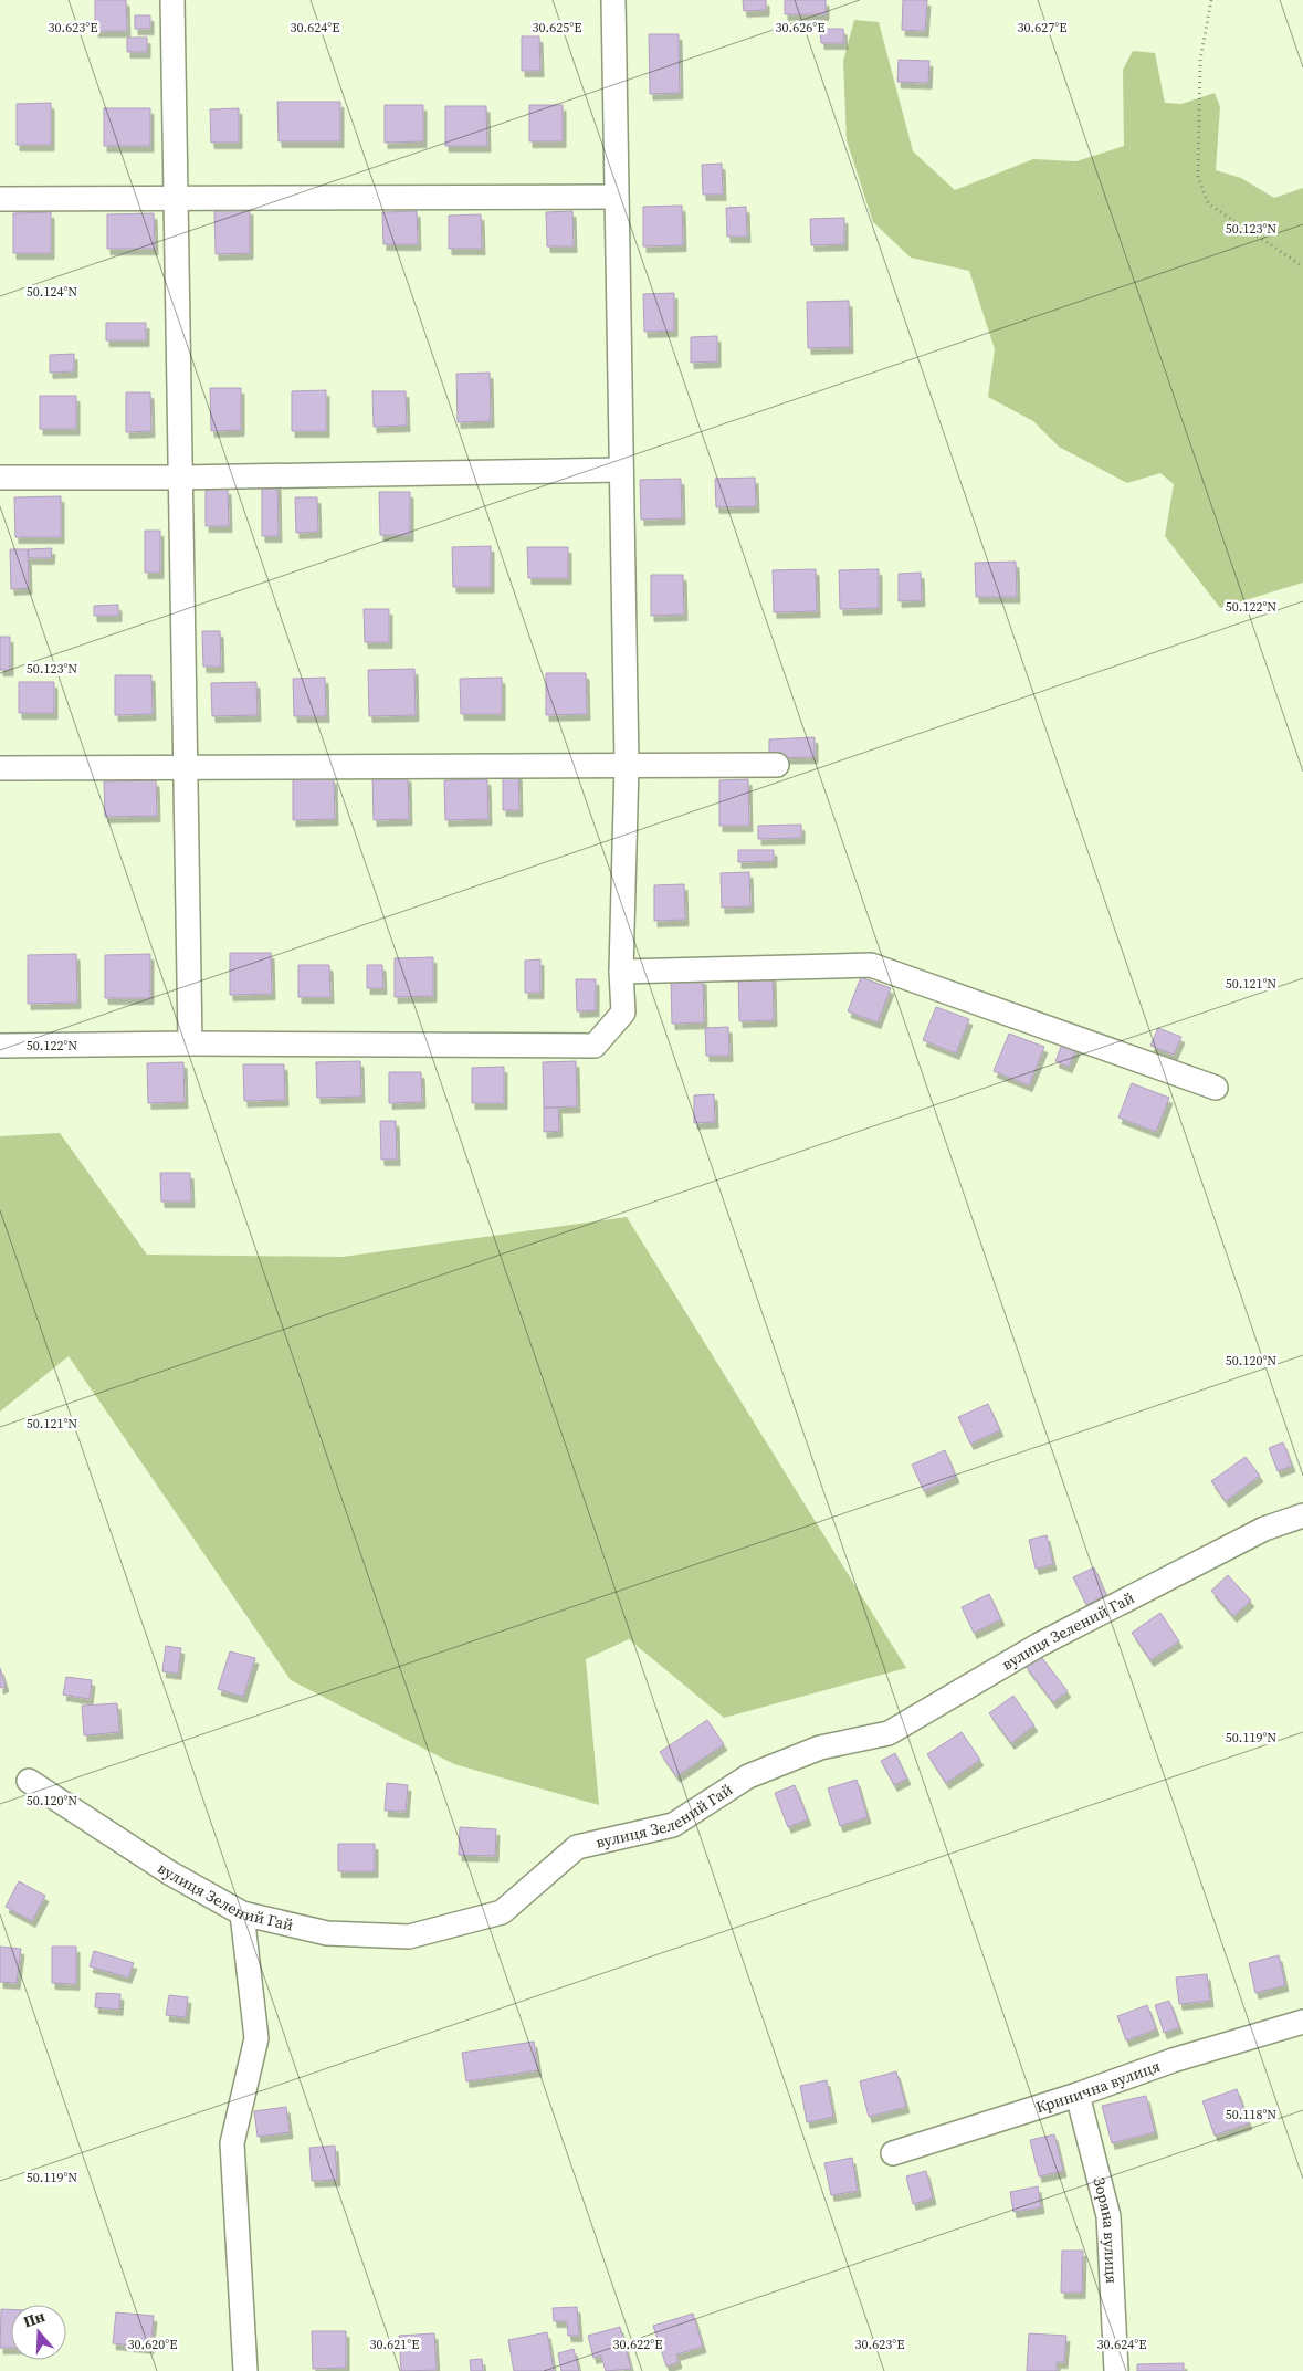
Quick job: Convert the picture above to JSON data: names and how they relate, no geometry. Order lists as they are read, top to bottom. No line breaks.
{"streets":{"street":["вулиця Зелений Гай","Кринична вулиця","Зоряна вулиця"]},"crossings":[["Кринична вулиця","Зоряна вулиця"]],"north":"top","coordinates":["30.625°E","30.626°E","30.623°E","30.624°E","30.627°E","50.123°N","50.124°N","50.122°N","50.121°N","50.120°N","50.119°N","50.118°N","30.620°E","30.621°E","30.622°E"]}
